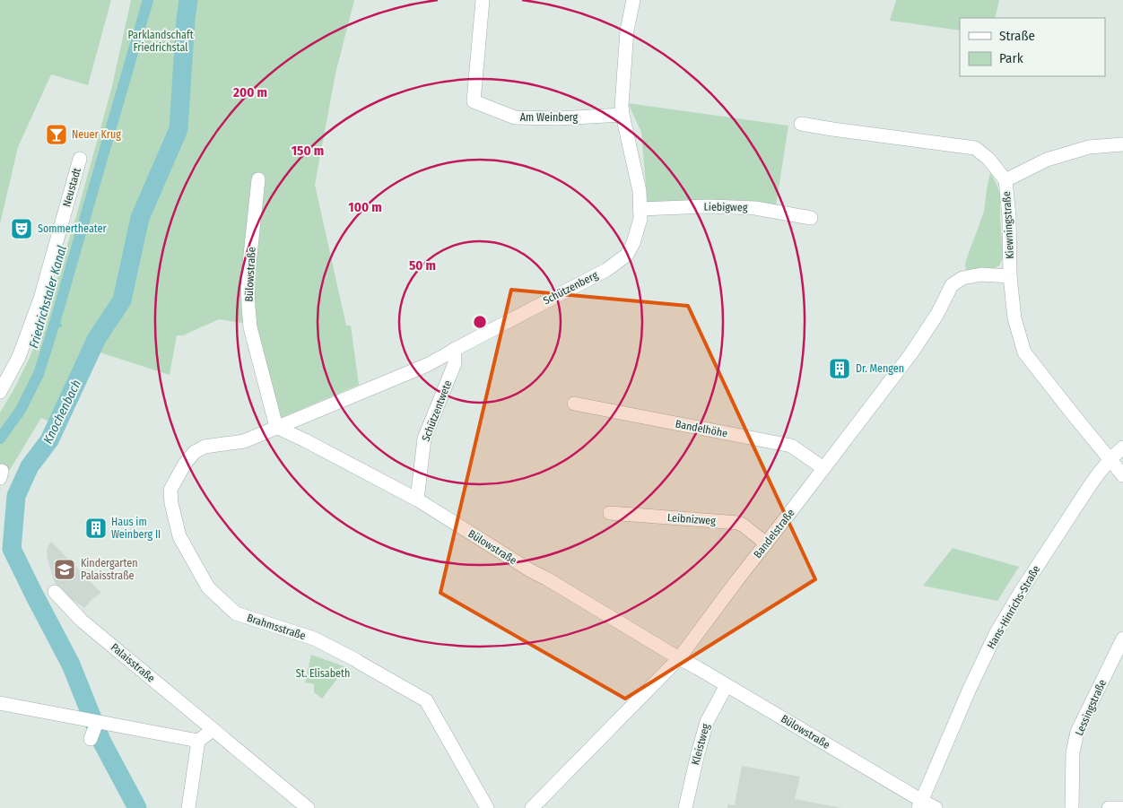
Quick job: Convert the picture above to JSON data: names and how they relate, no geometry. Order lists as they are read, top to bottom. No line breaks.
{"streets":{"street":["Am Weinberg","Neustadt","Liebigweg","Kiewningstraße","Bülowstraße","Schützenberg","Schützentwete","Bandelhöhe","Leibnizweg","Bandelstraße","Hans-Hinrichs-Straße","Brahmsstraße","Palaisstraße","Lessingstraße","Kleistweg"]},"crossings":[["Am Weinberg","Schützenberg"],["Liebigweg","Schützenberg"],["Kiewningstraße","Bandelstraße"],["Kiewningstraße","Hans-Hinrichs-Straße"],["Bülowstraße","Schützenberg"],["Bülowstraße","Schützentwete"],["Bülowstraße","Bandelstraße"],["Bülowstraße","Hans-Hinrichs-Straße"],["Bülowstraße","Brahmsstraße"],["Bülowstraße","Kleistweg"],["Schützenberg","Schützentwete"],["Schützenberg","Brahmsstraße"],["Bandelhöhe","Bandelstraße"],["Leibnizweg","Bandelstraße"]],"water":["Friedrichstaler Kanal","Knochenbach"],"parks":["Parklandschaft Friedrichstal","St. Elisabeth"],"places":{"bar":["Neuer Krug"],"theatre":["Sommertheater"],"building":["Dr. Mengen","Haus im Weinberg II"],"school or university":["Kindergarten Palaisstraße"]},"legend":["Straße","Park"],"rings":["200 m","150 m","100 m","50 m"]}
